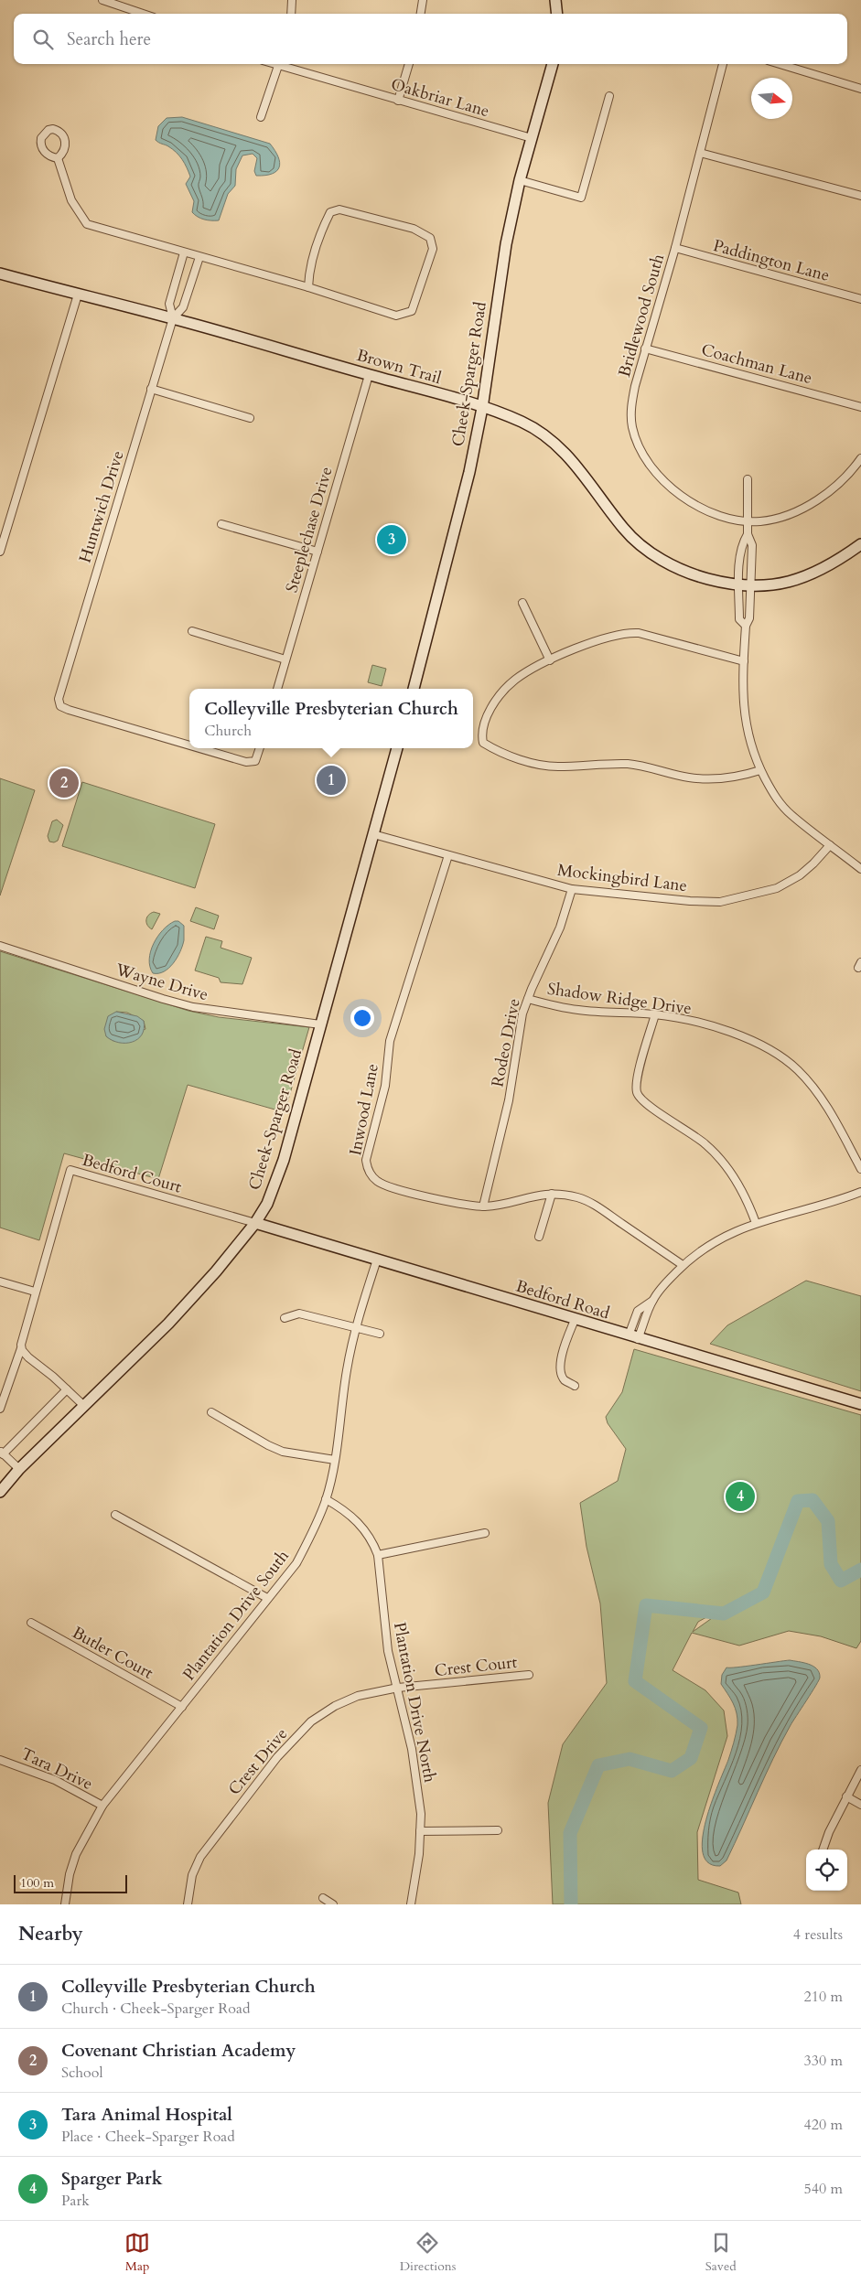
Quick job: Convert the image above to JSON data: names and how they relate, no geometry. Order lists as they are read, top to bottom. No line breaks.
{"streets":{"street":["Oakbriar Lane","Paddington Lane","Bridlewood South","Coachman Lane","Brown Trail","Cheek-Sparger Road","Huntwich Drive","Steeplechase Drive","Mockingbird Lane","Wayne Drive","Shadow Ridge Drive","Rodeo Drive","Inwood Lane","Bedford Court","Bedford Road","Plantation Drive South","Butler Court","Crest Court","Plantation Drive North","Crest Drive","Tara Drive"]},"crossings":[["Oakbriar Lane","Cheek-Sparger Road"],["Paddington Lane","Bridlewood South"],["Bridlewood South","Coachman Lane"],["Brown Trail","Cheek-Sparger Road"],["Brown Trail","Huntwich Drive"],["Brown Trail","Steeplechase Drive"],["Cheek-Sparger Road","Mockingbird Lane"],["Cheek-Sparger Road","Wayne Drive"],["Cheek-Sparger Road","Bedford Court"],["Cheek-Sparger Road","Bedford Road"],["Mockingbird Lane","Rodeo Drive"],["Mockingbird Lane","Inwood Lane"],["Shadow Ridge Drive","Rodeo Drive"],["Rodeo Drive","Inwood Lane"],["Bedford Court","Bedford Road"],["Bedford Road","Plantation Drive South"],["Plantation Drive South","Butler Court"],["Plantation Drive South","Plantation Drive North"],["Plantation Drive South","Tara Drive"],["Crest Court","Plantation Drive North"],["Crest Court","Crest Drive"],["Plantation Drive North","Crest Drive"]],"scale_bar":"100 m","north":"right","page":{"search":"Search here","pins":["3","1","2","4"],"popup":["Colleyville Presbyterian Church","Church"],"scale":"100 m","heading":["Nearby","4 results"],"list":[{"mark":"1","name":"Colleyville Presbyterian Church","note":"Church · Cheek-Sparger Road","value":"210 m"},{"mark":"2","name":"Covenant Christian Academy","note":"School","value":"330 m"},{"mark":"3","name":"Tara Animal Hospital","note":"Place · Cheek-Sparger Road","value":"420 m"},{"mark":"4","name":"Sparger Park","note":"Park","value":"540 m"}],"nav":["Map","Directions","Saved"]}}
